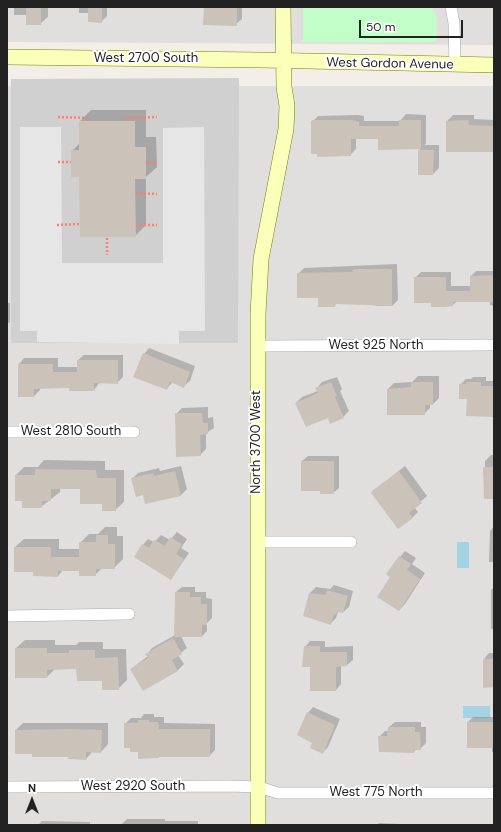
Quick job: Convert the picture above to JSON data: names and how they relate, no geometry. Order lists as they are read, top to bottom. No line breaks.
{"streets":{"street":["West 2700 South","West Gordon Avenue","West 925 North","West 2810 South","North 3700 West","West 2920 South","West 775 North"]},"crossings":[["West 2700 South","West Gordon Avenue"],["West 2700 South","North 3700 West"],["West Gordon Avenue","North 3700 West"],["West 925 North","North 3700 West"],["North 3700 West","West 2920 South"],["North 3700 West","West 775 North"],["West 2920 South","West 775 North"]],"scale_bar":"50 m","north":"top"}
